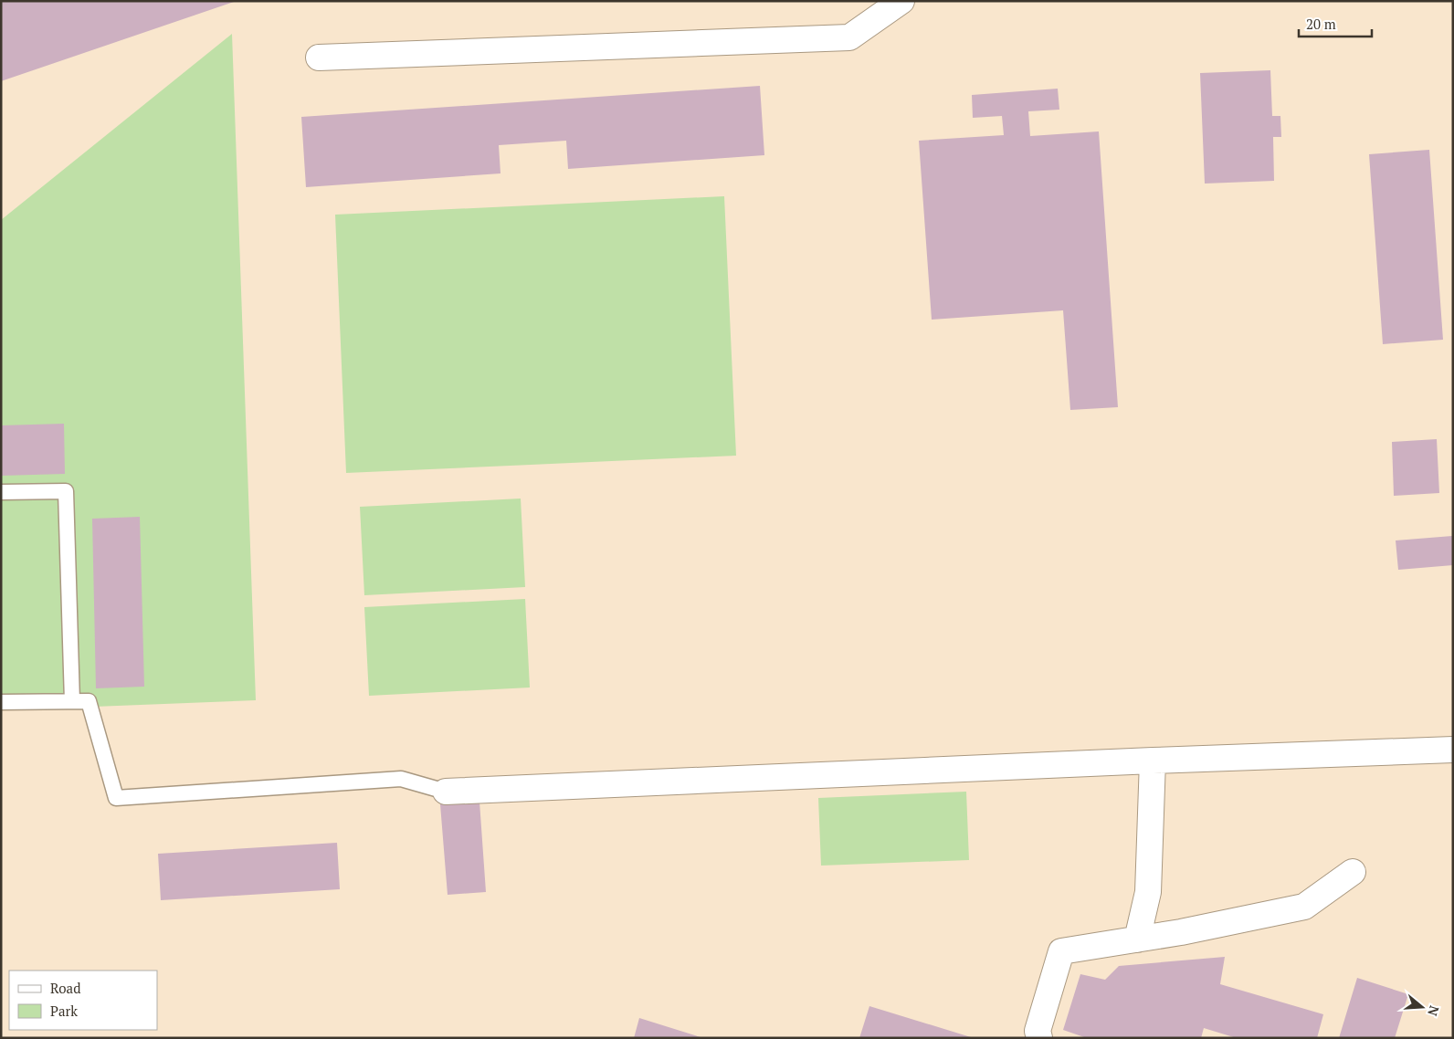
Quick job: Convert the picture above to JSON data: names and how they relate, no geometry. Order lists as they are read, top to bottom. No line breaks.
{"legend":["Road","Park"],"scale_bar":"20 m","north":"right"}
